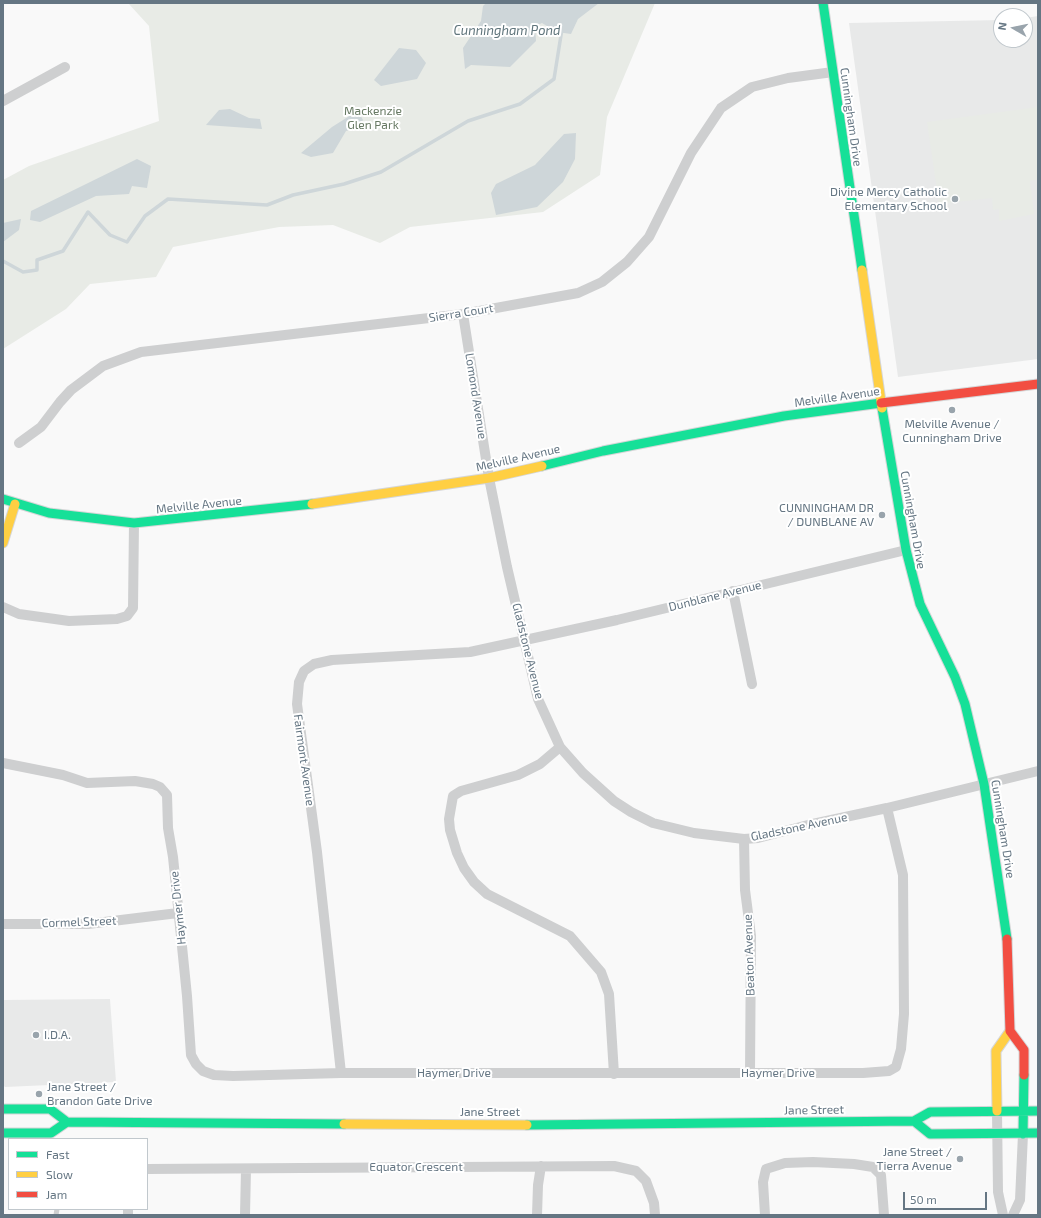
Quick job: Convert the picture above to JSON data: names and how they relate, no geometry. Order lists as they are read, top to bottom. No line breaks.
{"streets":{"street":["Cunningham Drive","Sierra Court","Lomond Avenue","Melville Avenue","Dunblane Avenue","Gladstone Avenue","Fairmont Avenue","Haymer Drive","Cormel Street","Beaton Avenue","Jane Street","Equator Crescent"]},"crossings":[["Cunningham Drive","Sierra Court"],["Cunningham Drive","Melville Avenue"],["Cunningham Drive","Dunblane Avenue"],["Cunningham Drive","Gladstone Avenue"],["Sierra Court","Lomond Avenue"],["Lomond Avenue","Melville Avenue"],["Lomond Avenue","Gladstone Avenue"],["Melville Avenue","Gladstone Avenue"],["Dunblane Avenue","Gladstone Avenue"],["Dunblane Avenue","Fairmont Avenue"],["Gladstone Avenue","Fairmont Avenue"],["Gladstone Avenue","Haymer Drive"],["Gladstone Avenue","Beaton Avenue"],["Fairmont Avenue","Haymer Drive"],["Haymer Drive","Cormel Street"],["Haymer Drive","Beaton Avenue"]],"water":["Cunningham Pond"],"parks":["Mackenzie Glen Park"],"places":["Divine Mercy Catholic Elementary School","Melville Avenue / Cunningham Drive","CUNNINGHAM DR / DUNBLANE AV","I.D.A.","Jane Street / Brandon Gate Drive","Jane Street / Tierra Avenue"],"legend":["Fast","Slow","Jam"],"scale_bar":"50 m","north":"left"}
